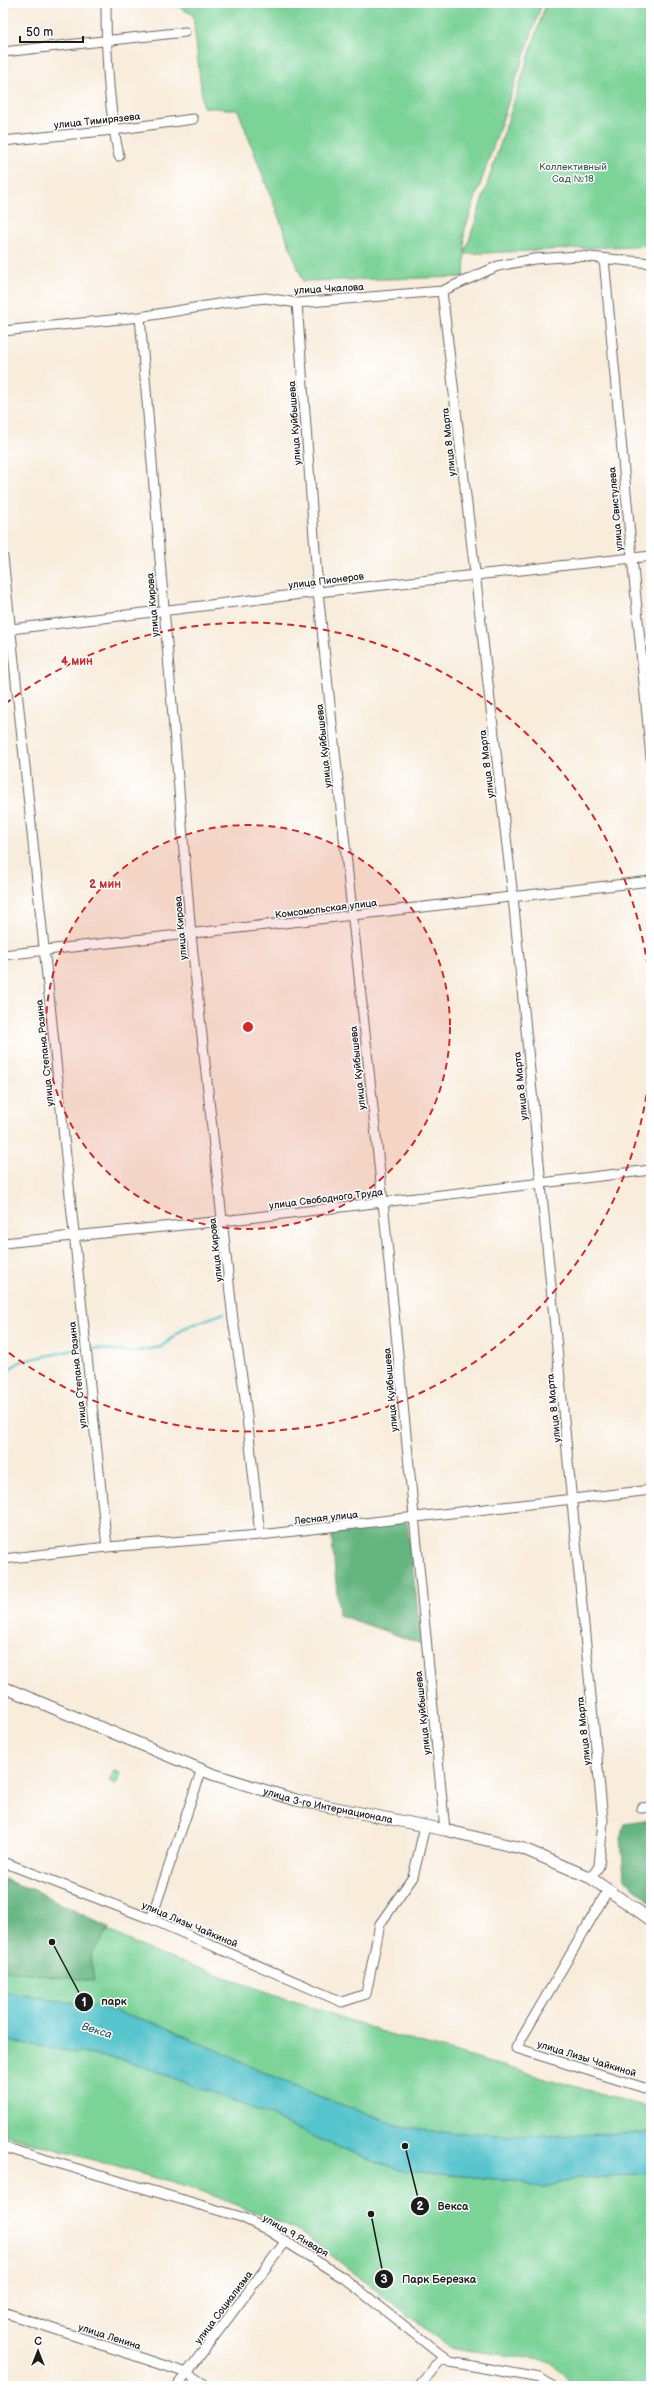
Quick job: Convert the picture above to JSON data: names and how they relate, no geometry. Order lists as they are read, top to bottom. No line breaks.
{"streets":{"main road":["улица 3-го Интернационала"],"street":["улица Тимирязева","улица Чкалова","улица Куйбышева","улица 8 Марта","улица Свистулева","улица Пионеров","улица Кирова","Комсомольская улица","улица Степана Разина","улица Свободного Труда","Лесная улица","улица Лизы Чайкиной","улица 9 Января","улица Социализма","улица Ленина"]},"crossings":[["улица Чкалова","улица Куйбышева"],["улица Чкалова","улица 8 Марта"],["улица Чкалова","улица Свистулева"],["улица Чкалова","улица Кирова"],["улица Куйбышева","улица Пионеров"],["улица Куйбышева","Комсомольская улица"],["улица Куйбышева","улица Свободного Труда"],["улица Куйбышева","Лесная улица"],["улица Куйбышева","улица 3-го Интернационала"],["улица 8 Марта","улица Пионеров"],["улица 8 Марта","Комсомольская улица"],["улица 8 Марта","улица Свободного Труда"],["улица 8 Марта","Лесная улица"],["улица 8 Марта","улица 3-го Интернационала"],["улица Свистулева","улица Пионеров"],["улица Пионеров","улица Кирова"],["улица Пионеров","улица Степана Разина"],["улица Кирова","Комсомольская улица"],["улица Кирова","улица Свободного Труда"],["улица Кирова","Лесная улица"],["Комсомольская улица","улица Степана Разина"],["улица Степана Разина","улица Свободного Труда"],["улица Степана Разина","Лесная улица"],["улица 3-го Интернационала","улица Лизы Чайкиной"],["улица 9 Января","улица Социализма"],["улица Социализма","улица Ленина"]],"water":["Векса"],"parks":["Коллективный Сад №18"],"places":["парк","Векса","Парк Березка"],"scale_bar":"50 m","north":"top","rings":["4 мин","2 мин"]}
